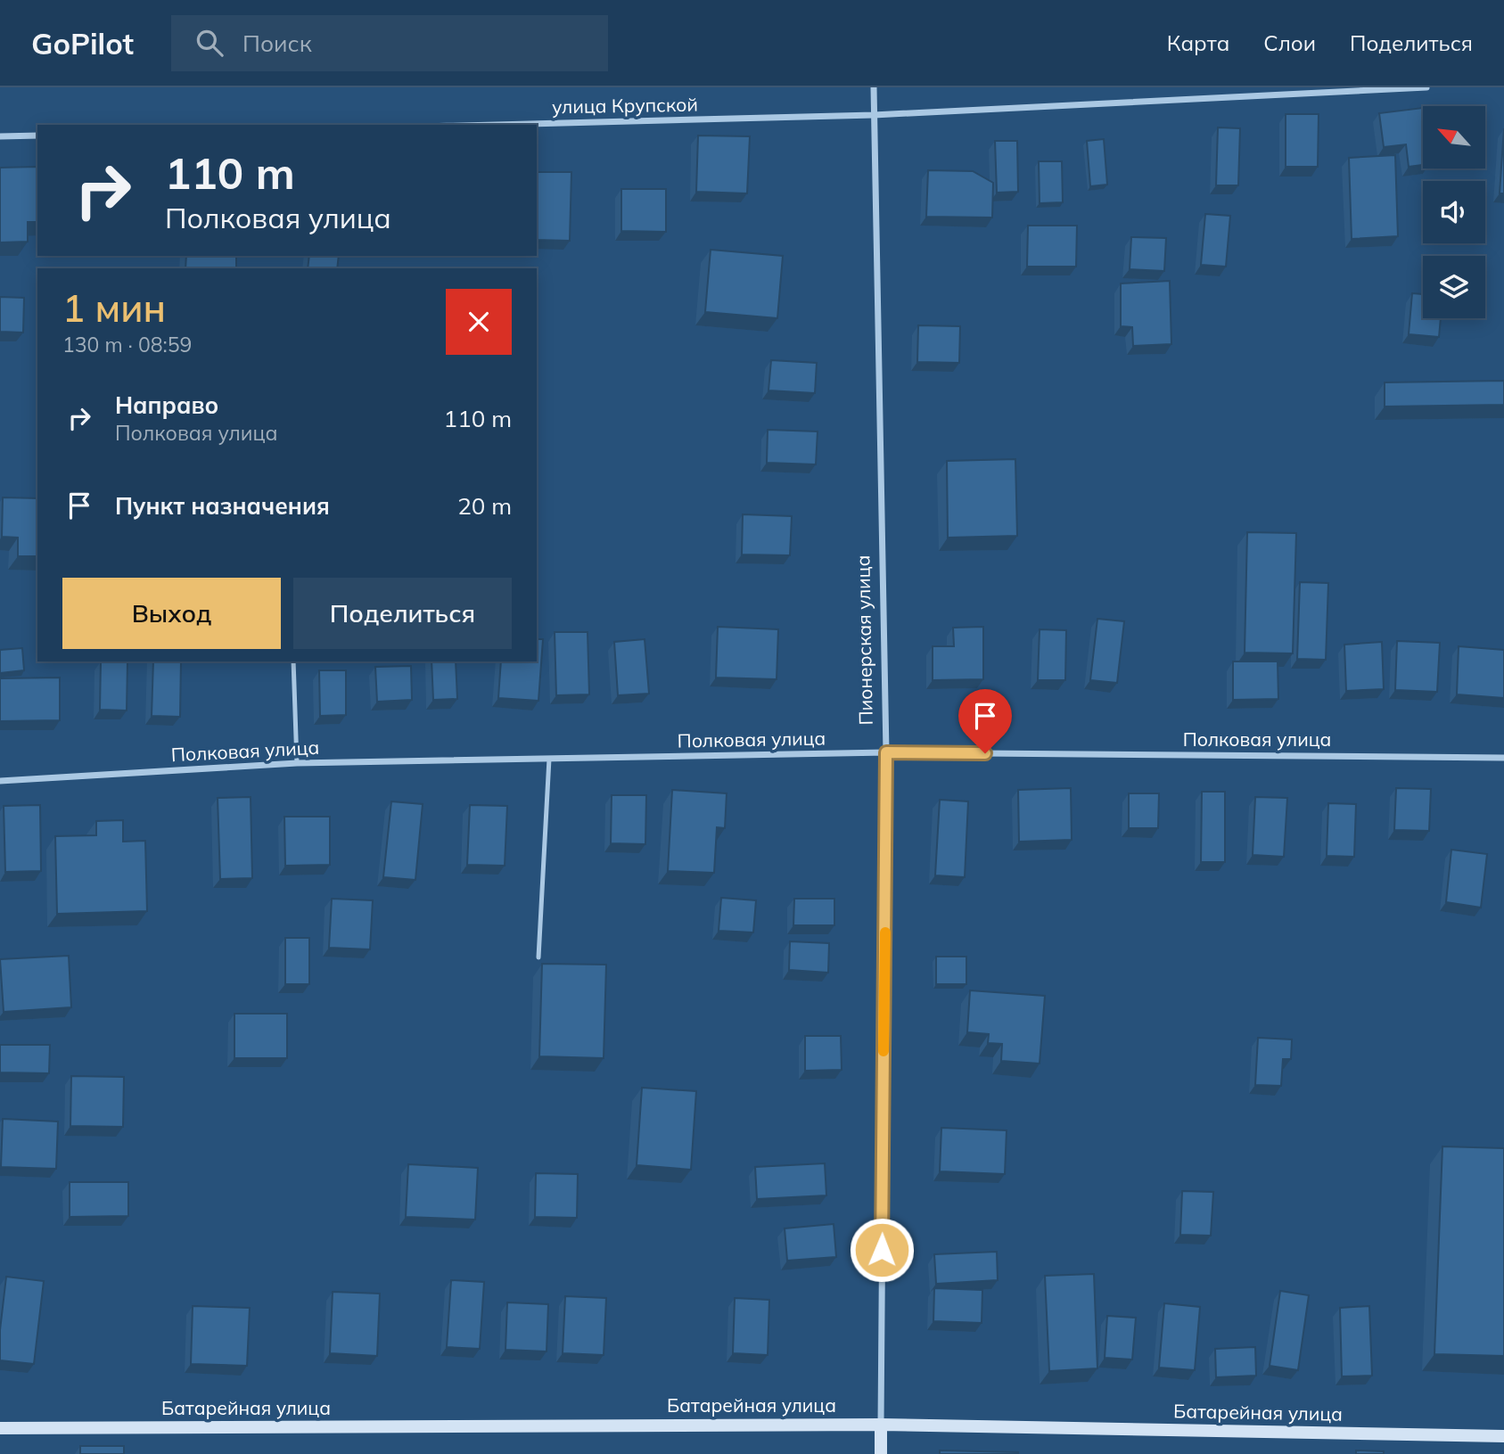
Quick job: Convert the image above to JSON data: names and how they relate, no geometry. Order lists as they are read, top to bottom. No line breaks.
{"streets":{"street":["улица Крупской","Пионерская улица","Полковая улица","Батарейная улица"]},"crossings":[["улица Крупской","Пионерская улица"],["Пионерская улица","Полковая улица"],["Пионерская улица","Батарейная улица"]],"north":"top left","page":{"header":"GoPilot","search":"Поиск","nav":["Карта","Слои","Поделиться"],"turn":["110 m","Полковая улица"],"heading":["1 мин","130 m · 08:59"],"list":[{"name":"Направо","note":"Полковая улица","value":"110 m"},{"name":"Пункт назначения","value":"20 m"}],"buttons":["Выход","Поделиться"]}}
